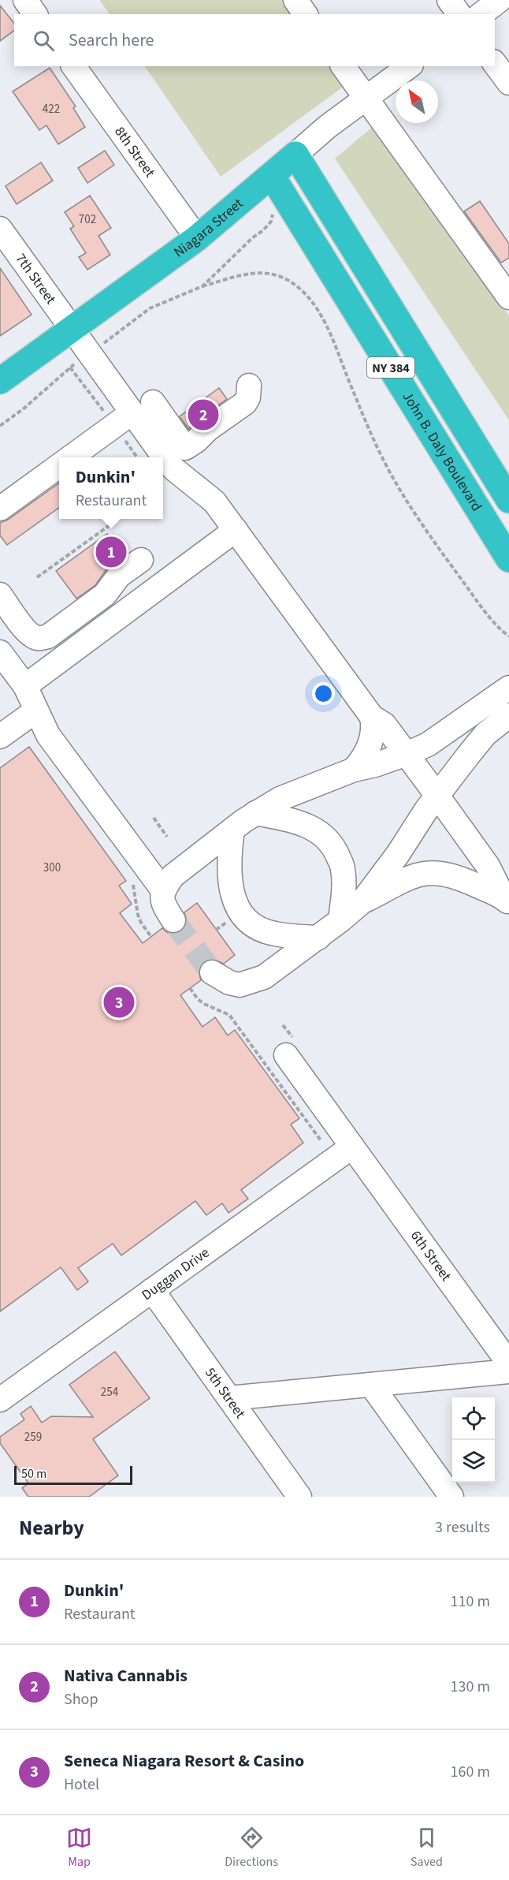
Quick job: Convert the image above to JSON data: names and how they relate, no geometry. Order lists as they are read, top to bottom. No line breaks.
{"streets":{"highway":["Niagara Street","NY 384","John B. Daly Boulevard"],"street":["8th Street","7th Street","6th Street","Duggan Drive","5th Street"]},"crossings":[["8th Street","Niagara Street"],["Niagara Street","7th Street"],["Niagara Street","NY 384"],["Niagara Street","John B. Daly Boulevard"],["6th Street","Duggan Drive"],["Duggan Drive","5th Street"]],"house_numbers":["422","702","300","254","259"],"scale_bar":"50 m","north":"top left","page":{"search":"Search here","pins":["2","1","3"],"popup":["Dunkin'","Restaurant"],"scale":"50 m","heading":["Nearby","3 results"],"list":[{"mark":"1","name":"Dunkin'","note":"Restaurant","value":"110 m"},{"mark":"2","name":"Nativa Cannabis","note":"Shop","value":"130 m"},{"mark":"3","name":"Seneca Niagara Resort & Casino","note":"Hotel","value":"160 m"}],"nav":["Map","Directions","Saved"]}}
